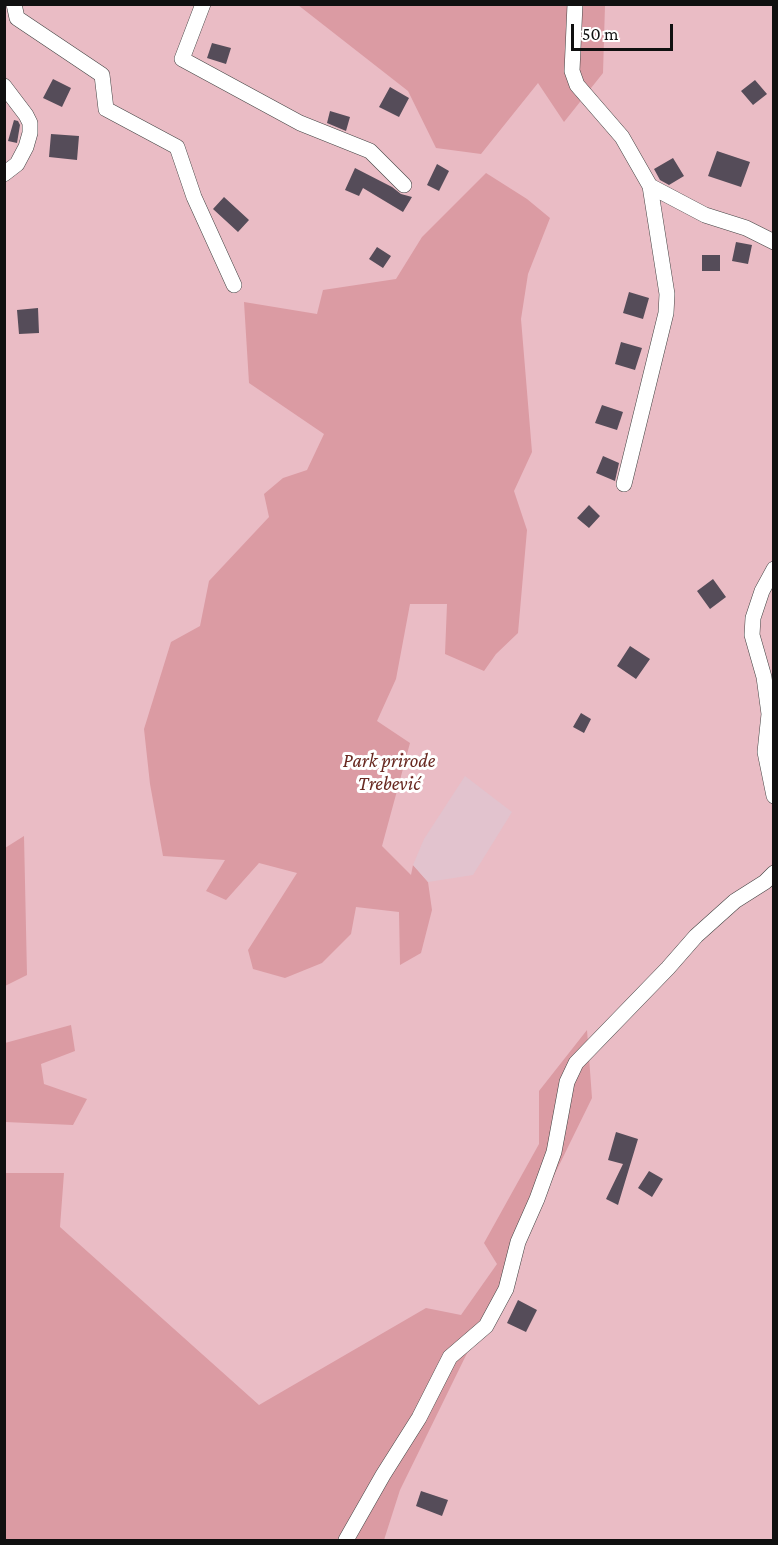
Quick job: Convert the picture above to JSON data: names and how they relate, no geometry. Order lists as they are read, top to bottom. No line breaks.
{"parks":["Park prirode Trebević"],"scale_bar":"50 m"}
